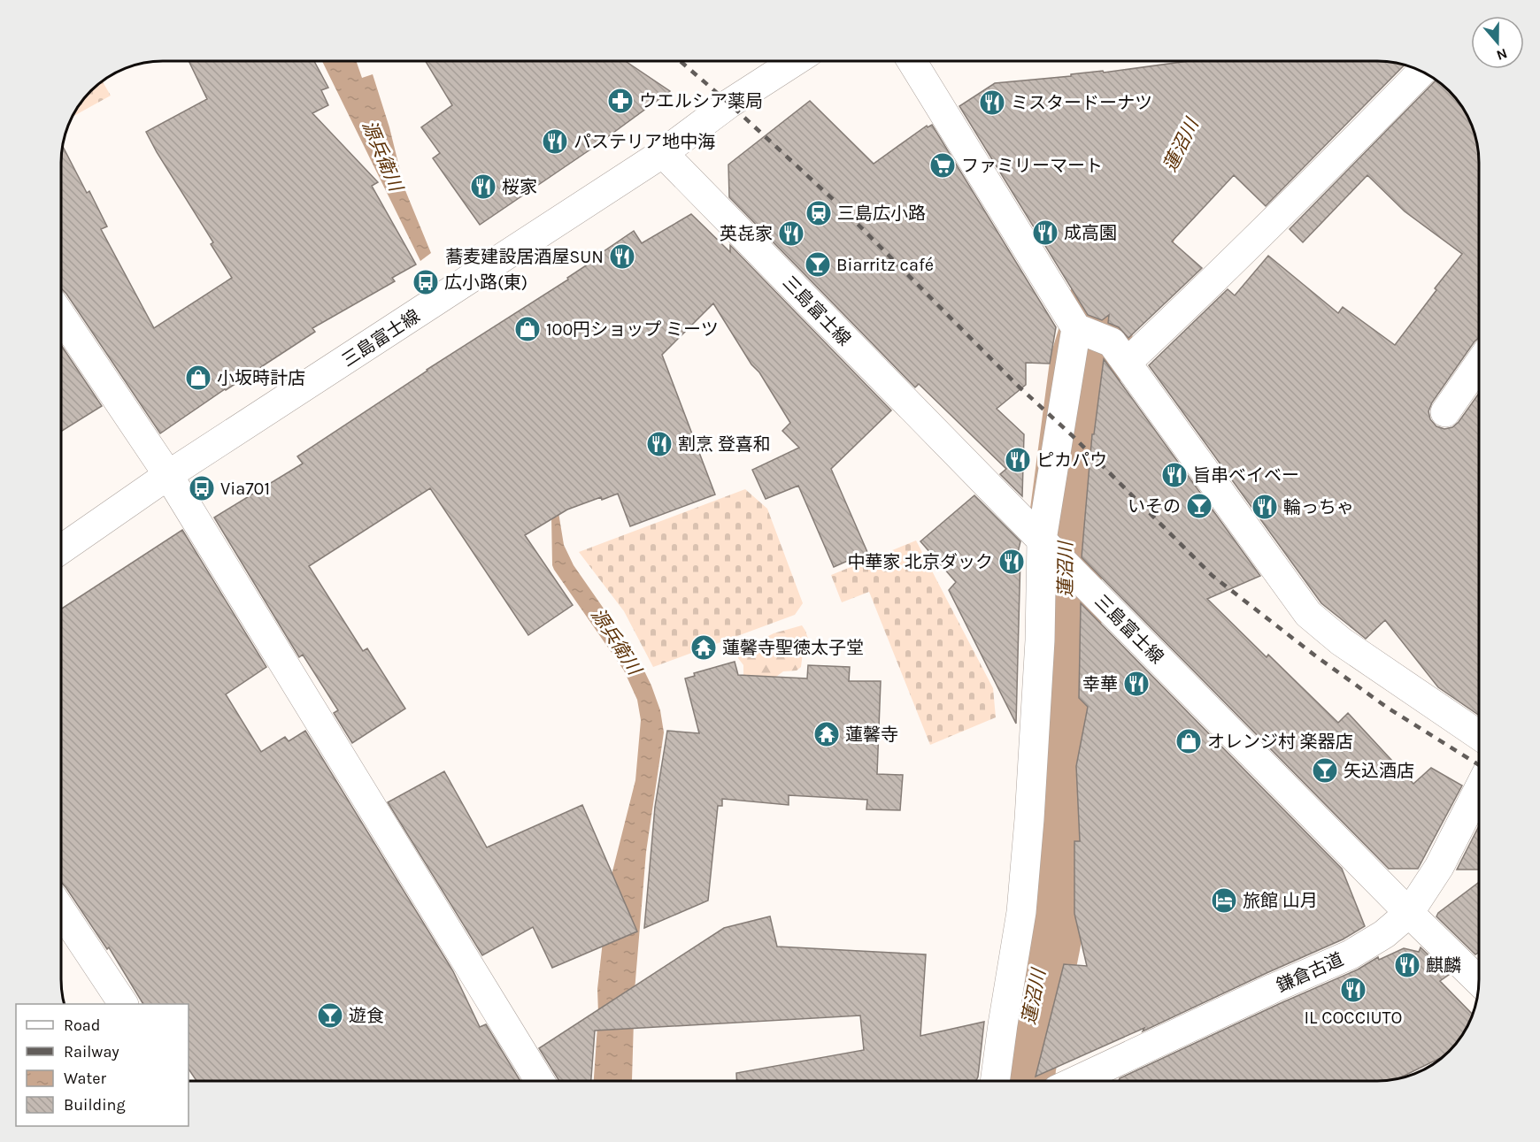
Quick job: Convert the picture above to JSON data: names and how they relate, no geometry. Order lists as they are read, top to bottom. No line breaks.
{"streets":{"street":["三島富士線","鎌倉古道"]},"crossings":[["三島富士線","鎌倉古道"]],"water":["蓮沼川","源兵衛川"],"places":{"pharmacy":["ウエルシア薬局"],"restaurant":["ミスタードーナツ","パステリア地中海","桜家","成高園","英㐂家","蕎麦建設居酒屋SUN","割烹 登喜和","ピカパウ","旨串ベイベー","輪っちゃ","中華家 北京ダック","幸華","麒麟","IL COCCIUTO"],"supermarket":["ファミリーマート"],"station":["三島広小路"],"bar":["Biarritz café","いその","矢込酒店","遊食"],"bus stop":["広小路(東)","Via701"],"shop":["100円ショップ ミーツ","小坂時計店","オレンジ村 楽器店"],"temple":["蓮馨寺聖徳太子堂","蓮馨寺"],"hotel":["旅館 山月"]},"legend":["Road","Railway","Water","Building"],"north":"bottom"}
